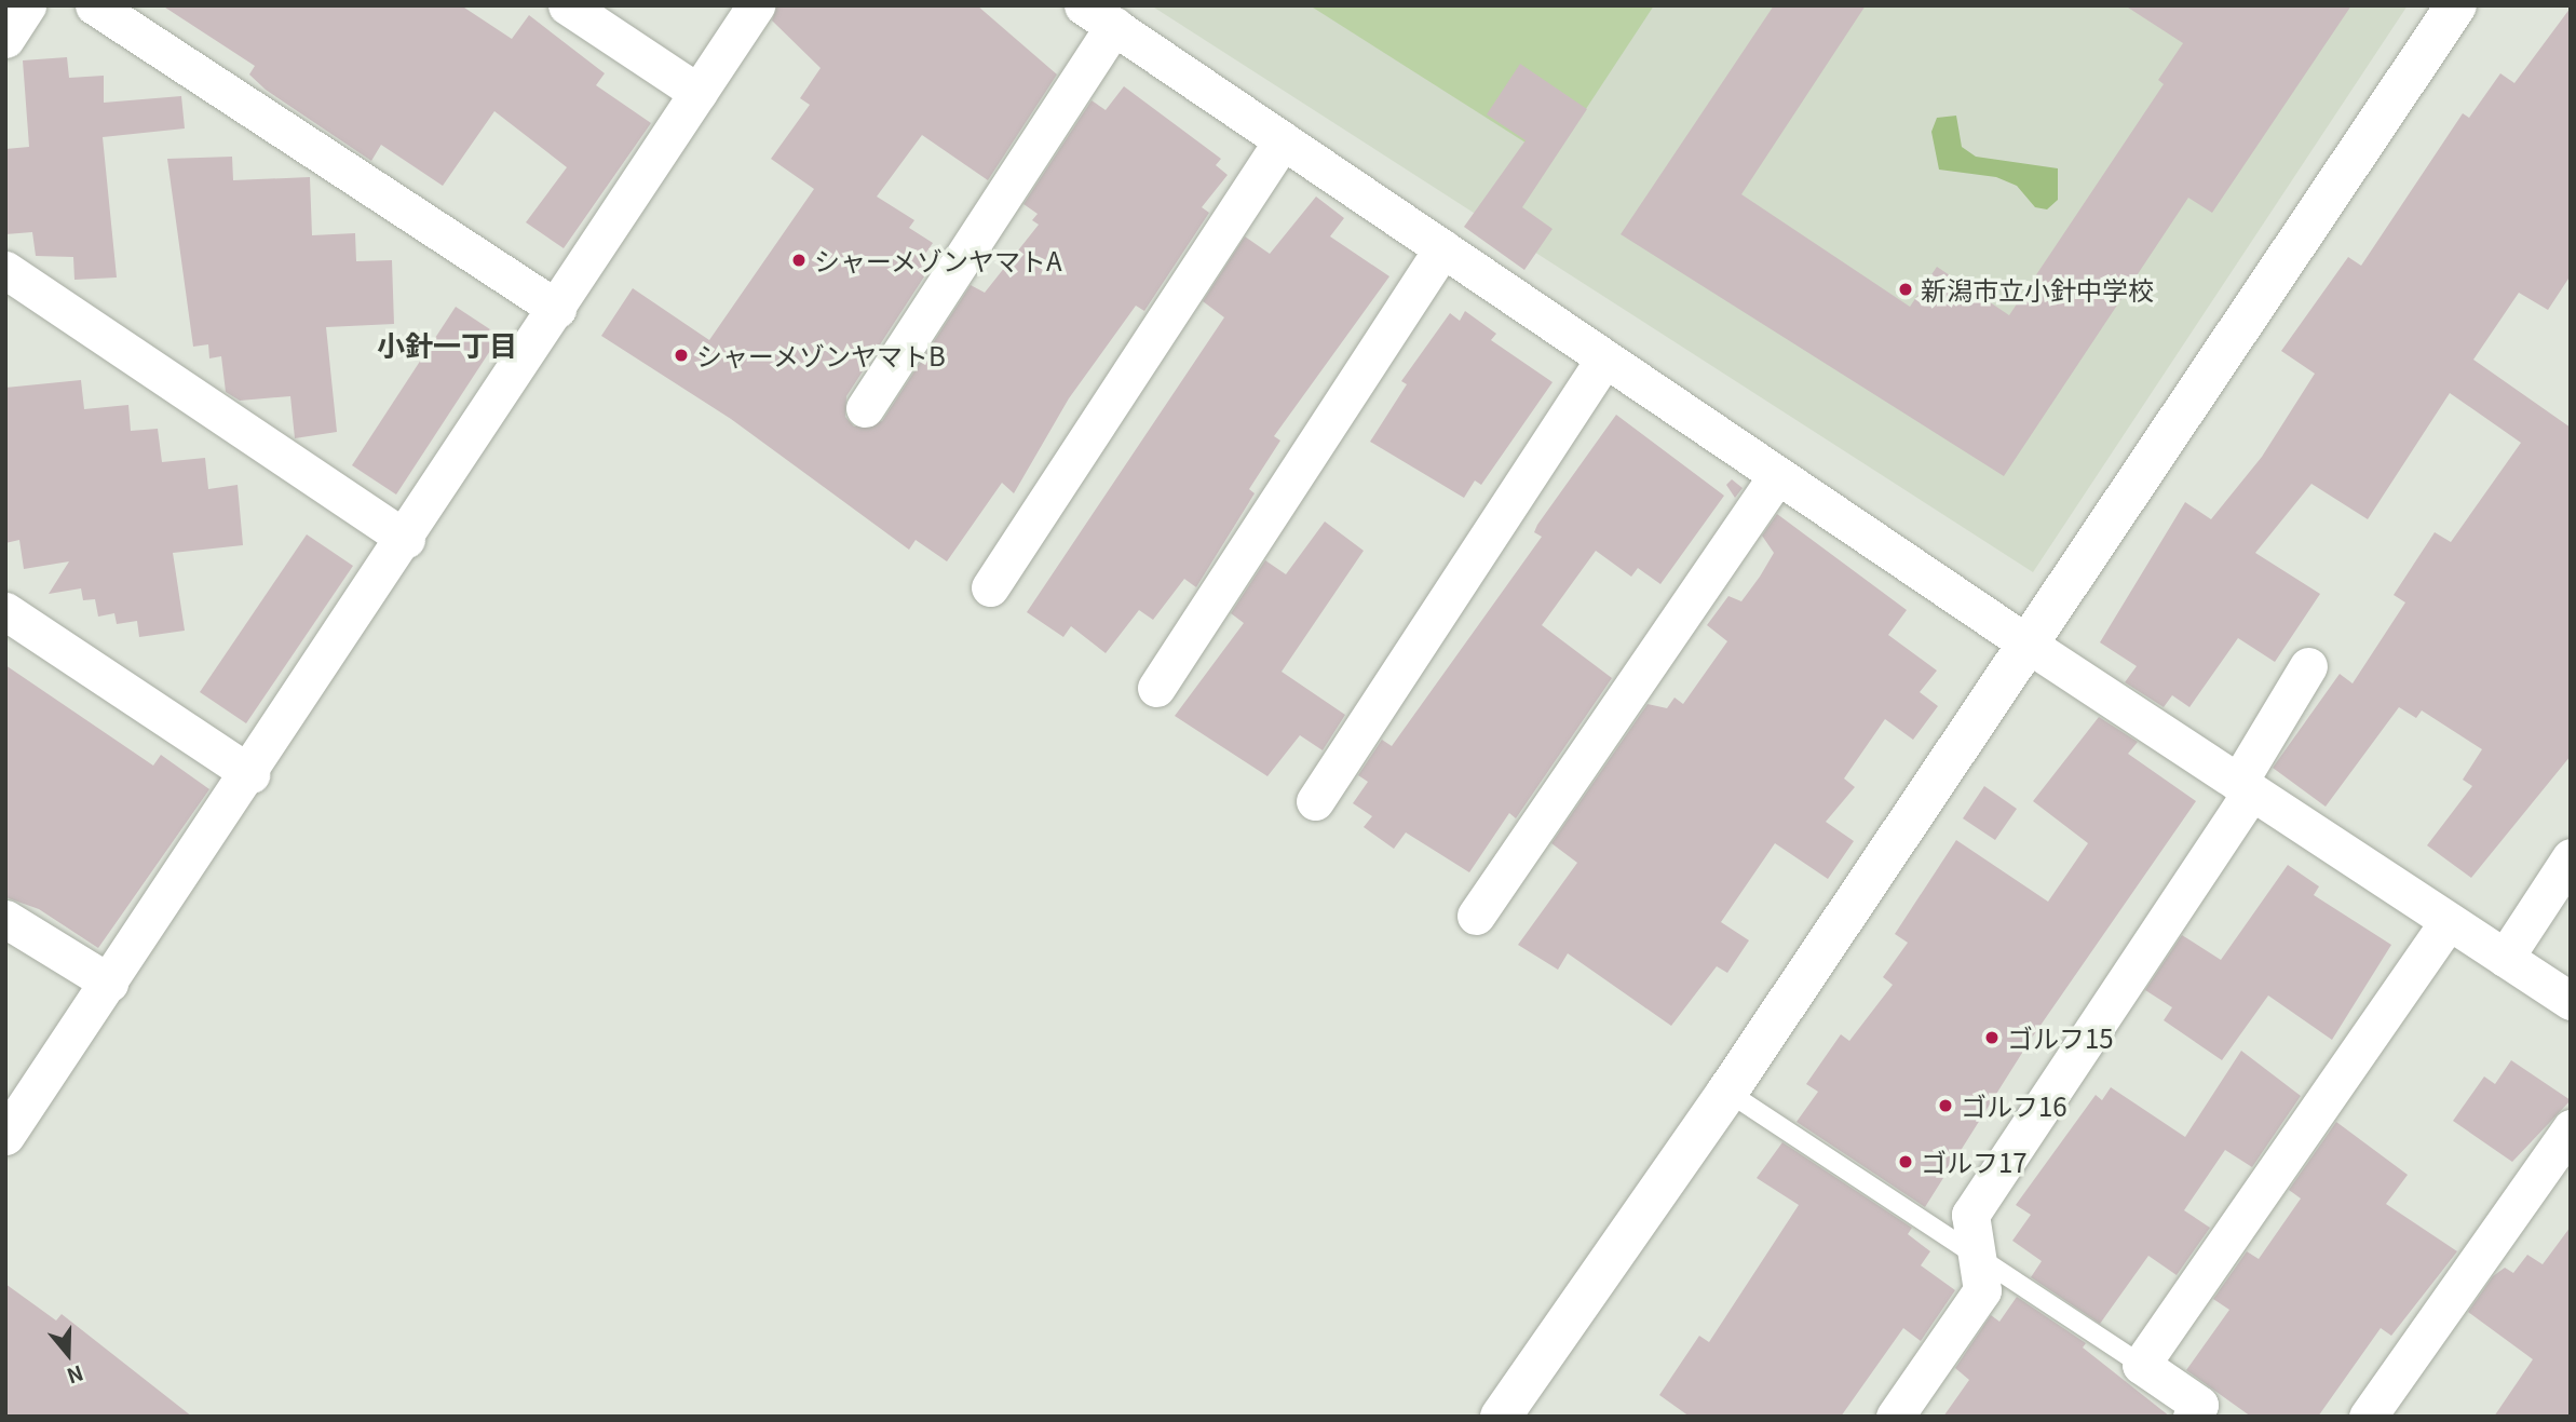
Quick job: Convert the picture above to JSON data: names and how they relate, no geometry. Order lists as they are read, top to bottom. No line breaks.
{"districts":["小針一丁目"],"places":["シャーメゾンヤマトA","新潟市立小針中学校","シャーメゾンヤマトB","ゴルフ15","ゴルフ16","ゴルフ17"],"north":"bottom"}
